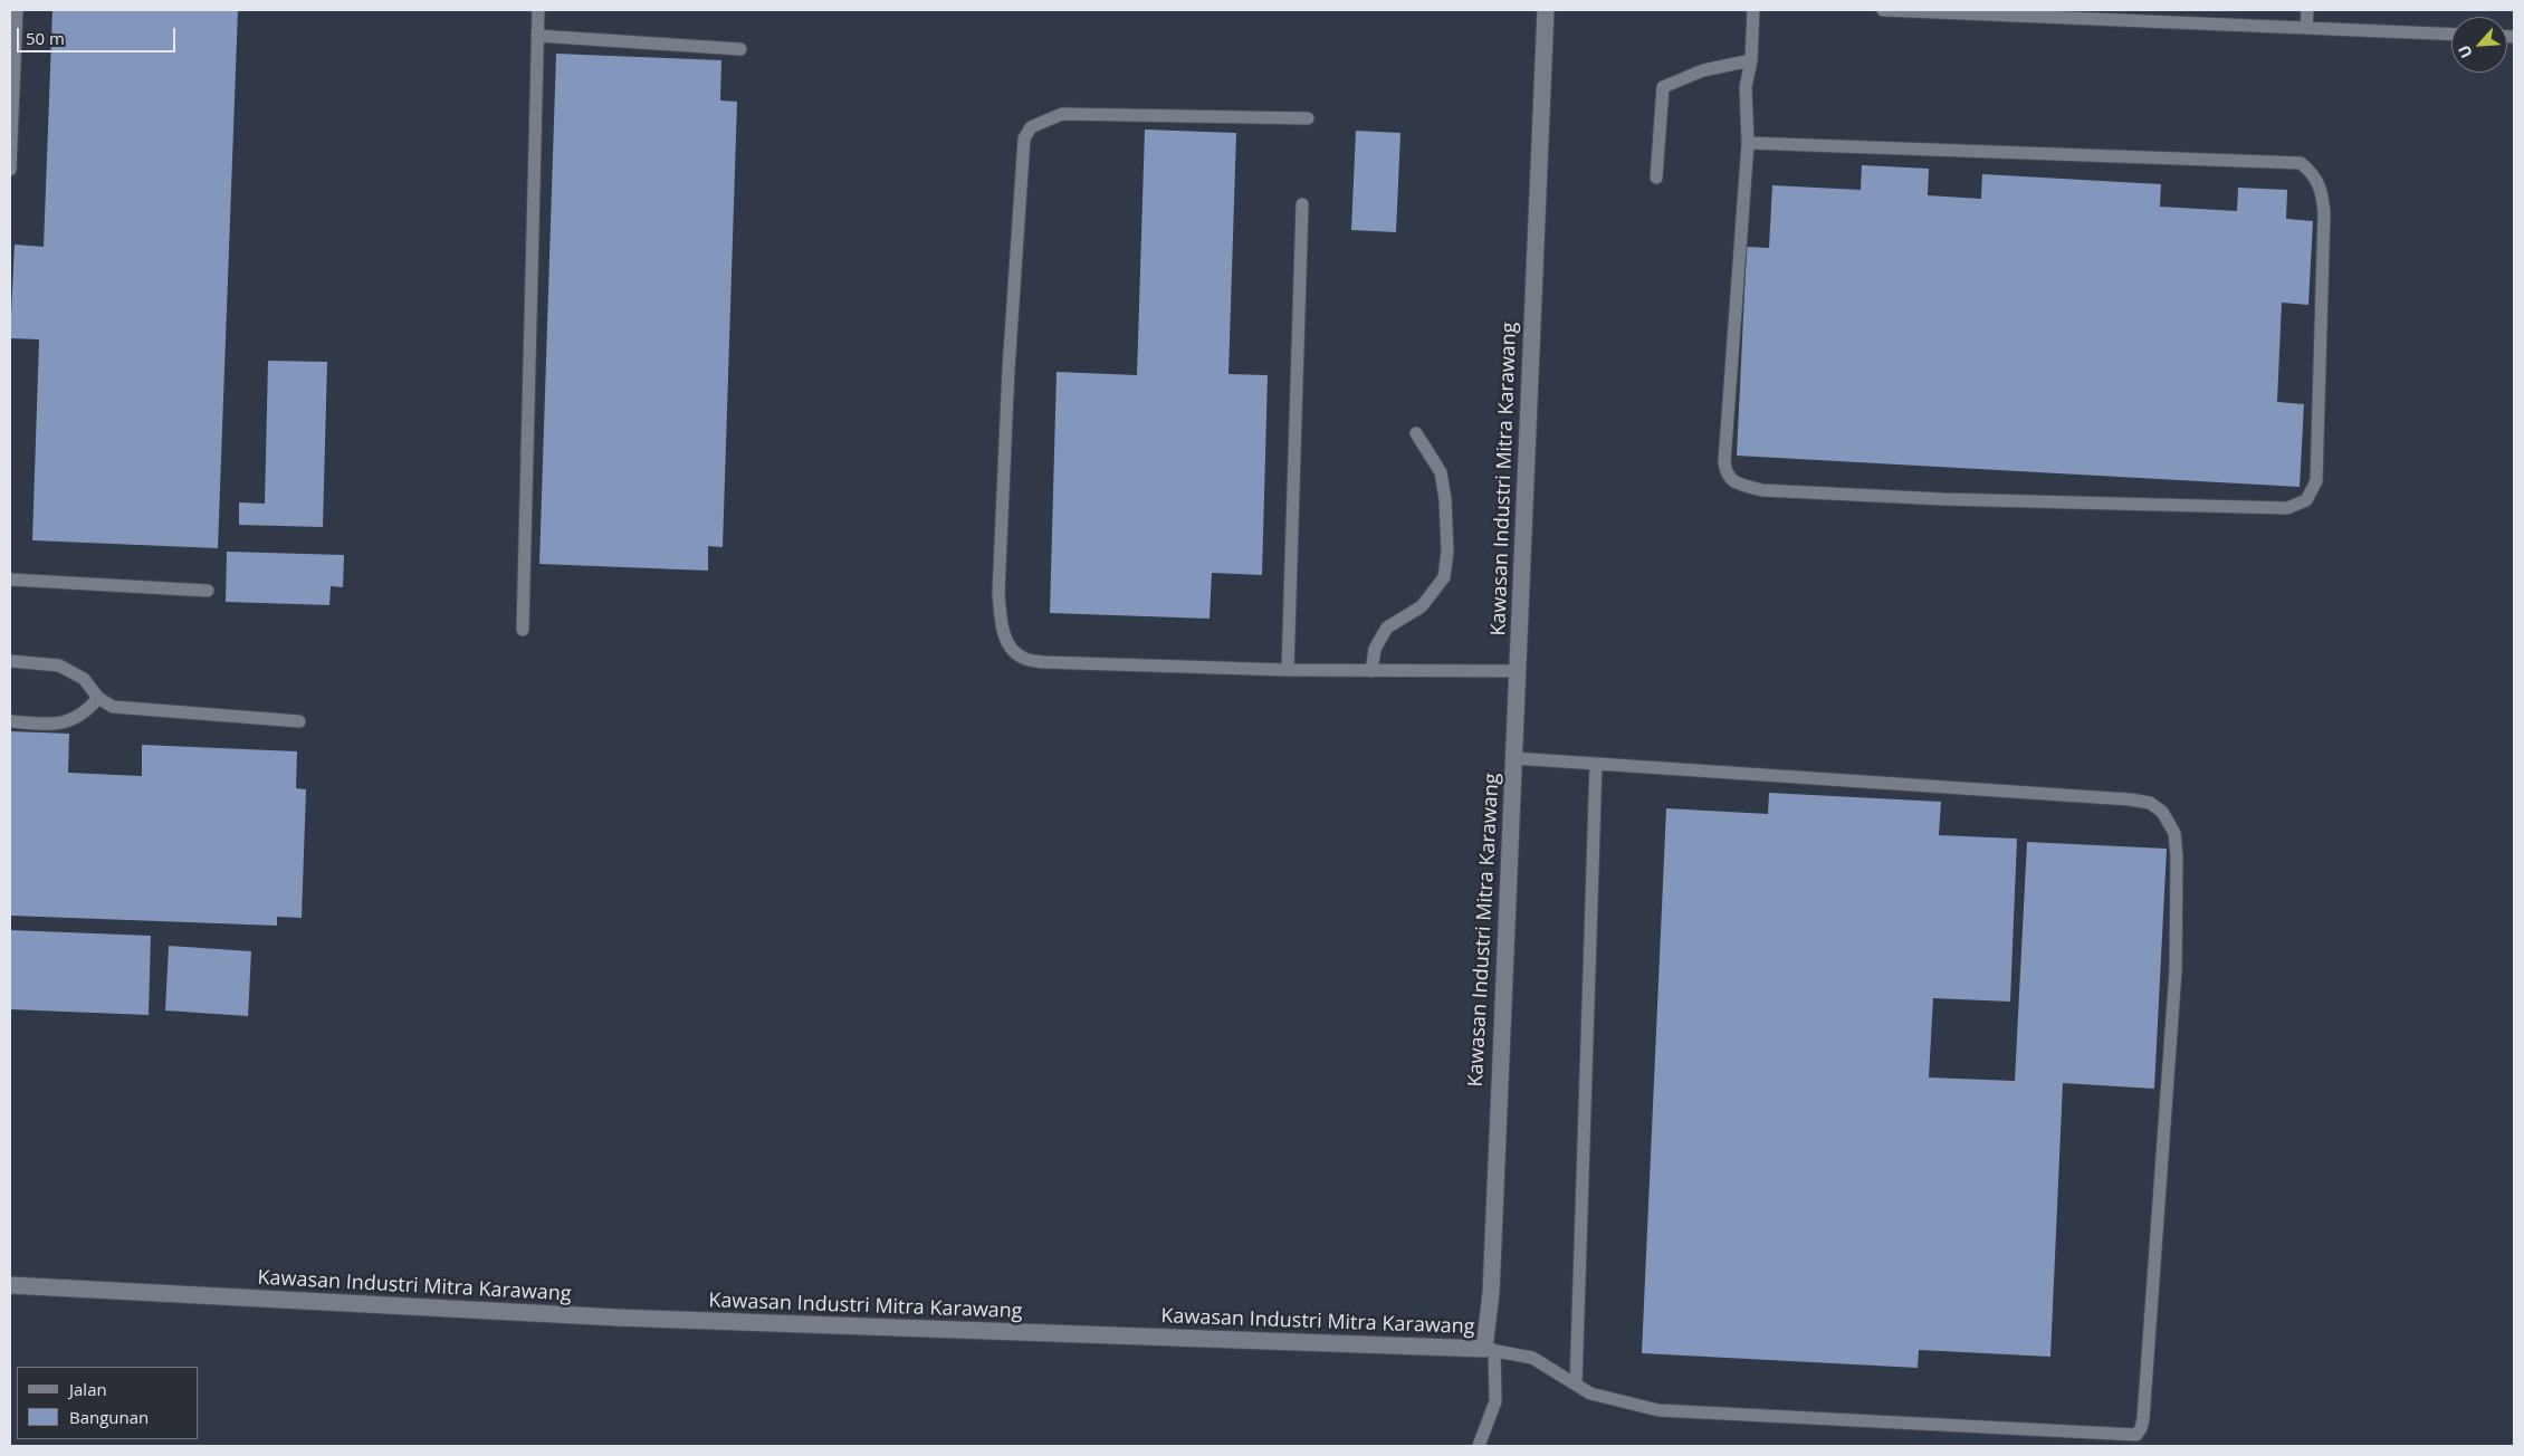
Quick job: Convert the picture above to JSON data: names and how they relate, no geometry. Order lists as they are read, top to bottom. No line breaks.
{"streets":{"street":["Kawasan Industri Mitra Karawang"]},"legend":["Jalan","Bangunan"],"scale_bar":"50 m","north":"bottom left"}
